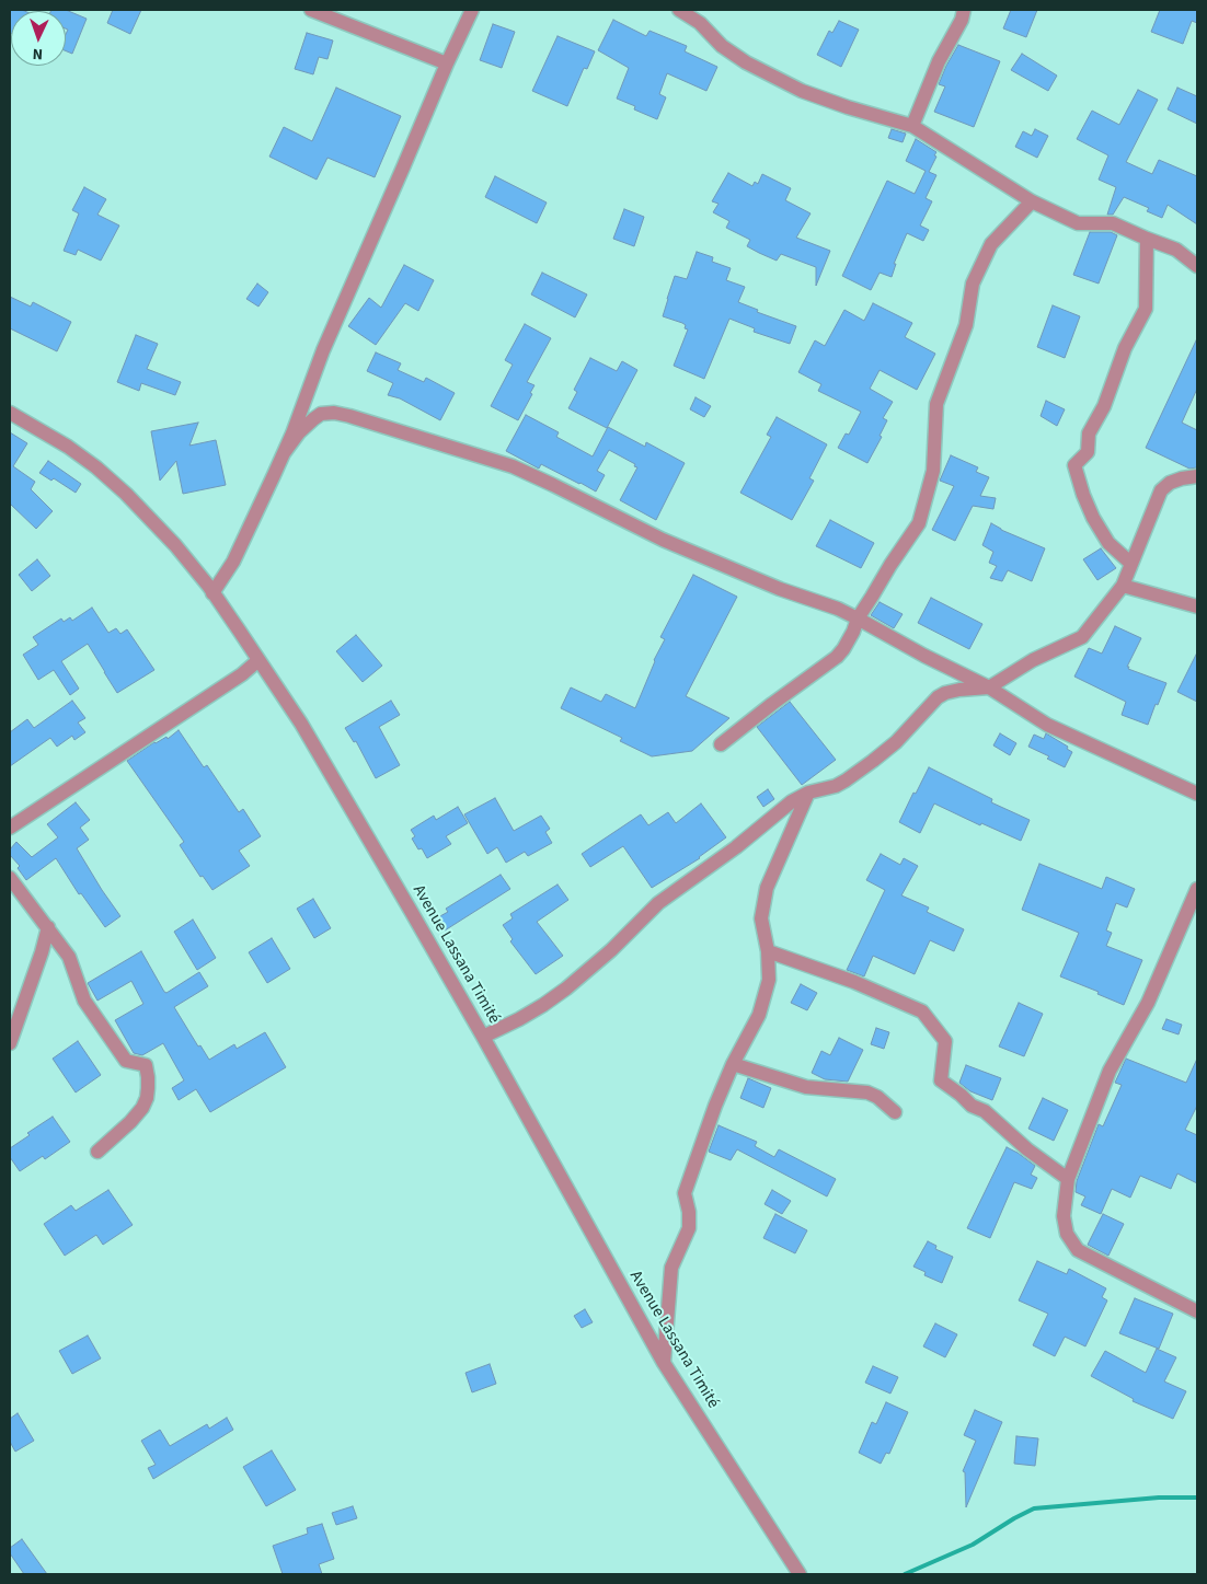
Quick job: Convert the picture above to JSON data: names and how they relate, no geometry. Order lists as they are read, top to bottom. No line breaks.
{"streets":{"street":["Avenue Lassana Timité"]},"north":"bottom"}
